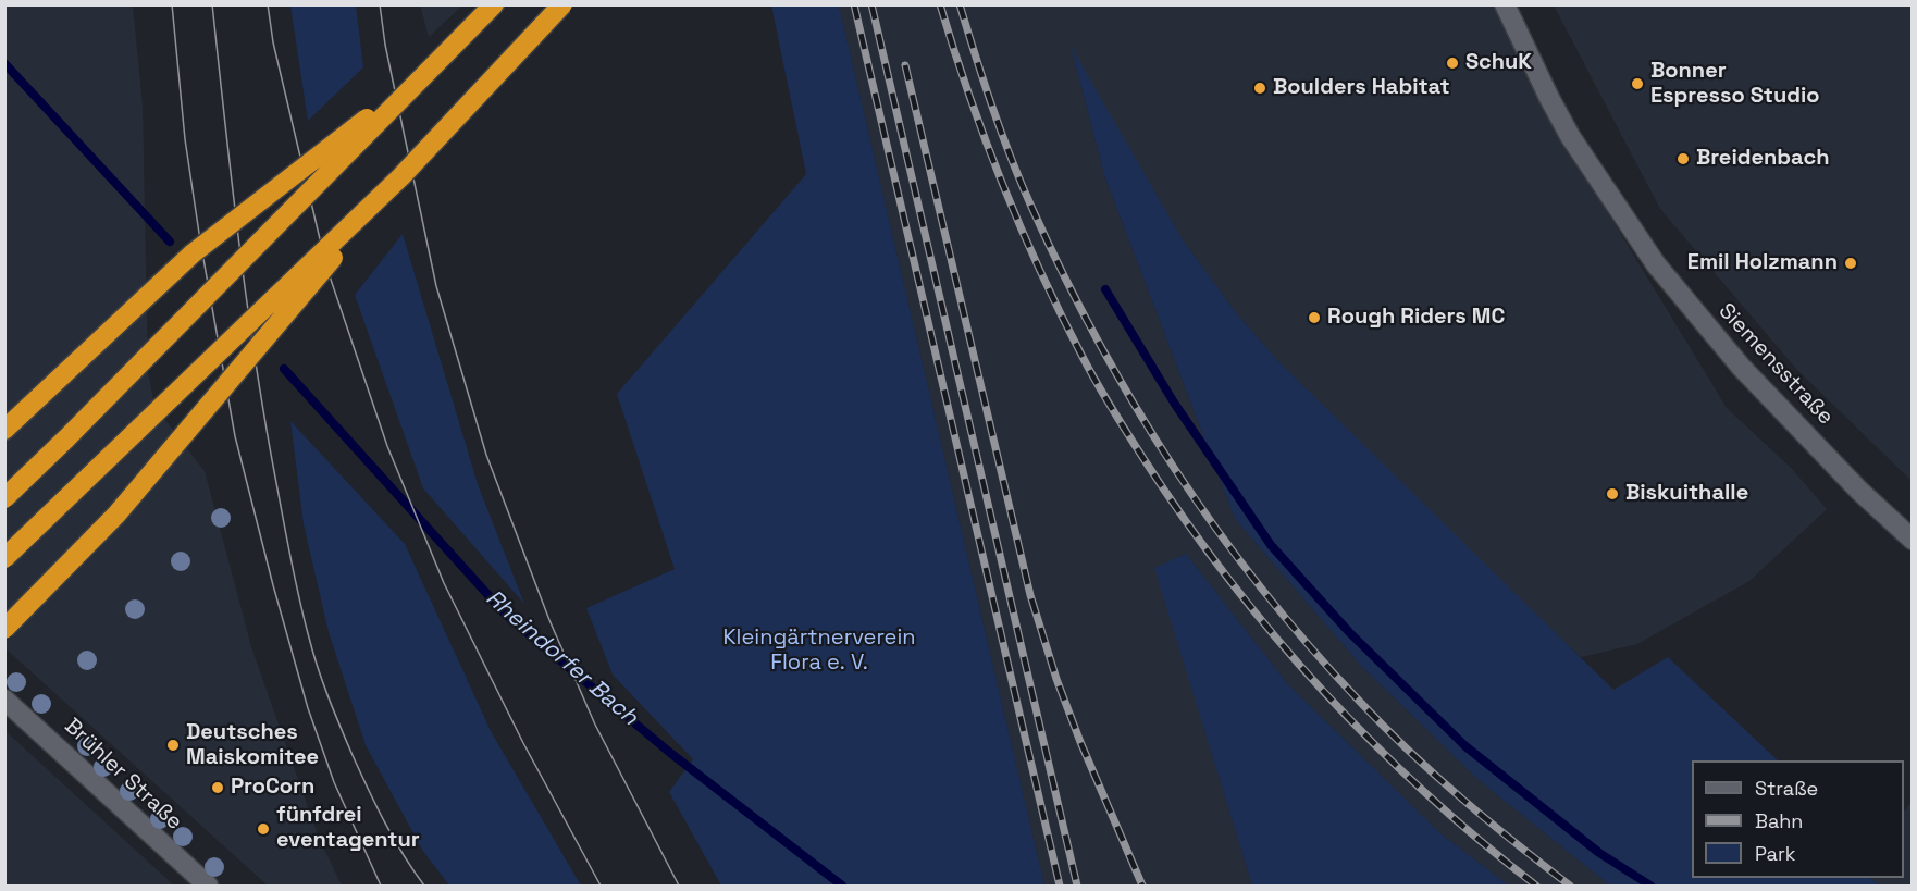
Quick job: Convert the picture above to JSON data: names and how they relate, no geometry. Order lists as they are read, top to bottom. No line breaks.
{"streets":{"street":["Siemensstraße","Brühler Straße"]},"water":["Rheindorfer Bach"],"parks":["Kleingärtnerverein Flora e. V."],"places":["SchuK","Bonner Espresso Studio","Boulders Habitat","Breidenbach","Emil Holzmann","Rough Riders MC","Biskuithalle","Deutsches Maiskomitee","ProCorn","fünfdrei eventagentur"],"legend":["Straße","Bahn","Park"]}
